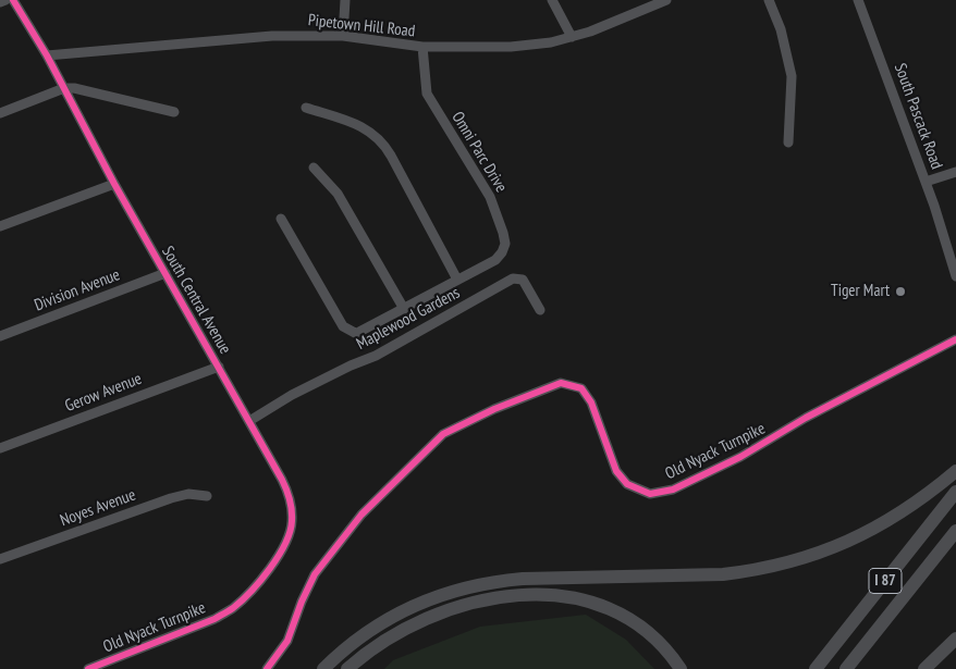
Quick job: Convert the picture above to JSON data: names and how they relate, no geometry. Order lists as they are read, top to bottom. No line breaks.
{"streets":{"highway":["I 87"],"street":["Pipetown Hill Road","South Pascack Road","Omni Parc Drive","Division Avenue","South Central Avenue","Maplewood Gardens","Gerow Avenue","Old Nyack Turnpike","Noyes Avenue"]},"crossings":[["Pipetown Hill Road","Omni Parc Drive"],["Pipetown Hill Road","South Central Avenue"],["Division Avenue","South Central Avenue"],["South Central Avenue","Maplewood Gardens"],["South Central Avenue","Gerow Avenue"],["South Central Avenue","Old Nyack Turnpike"]],"places":["Tiger Mart"]}
